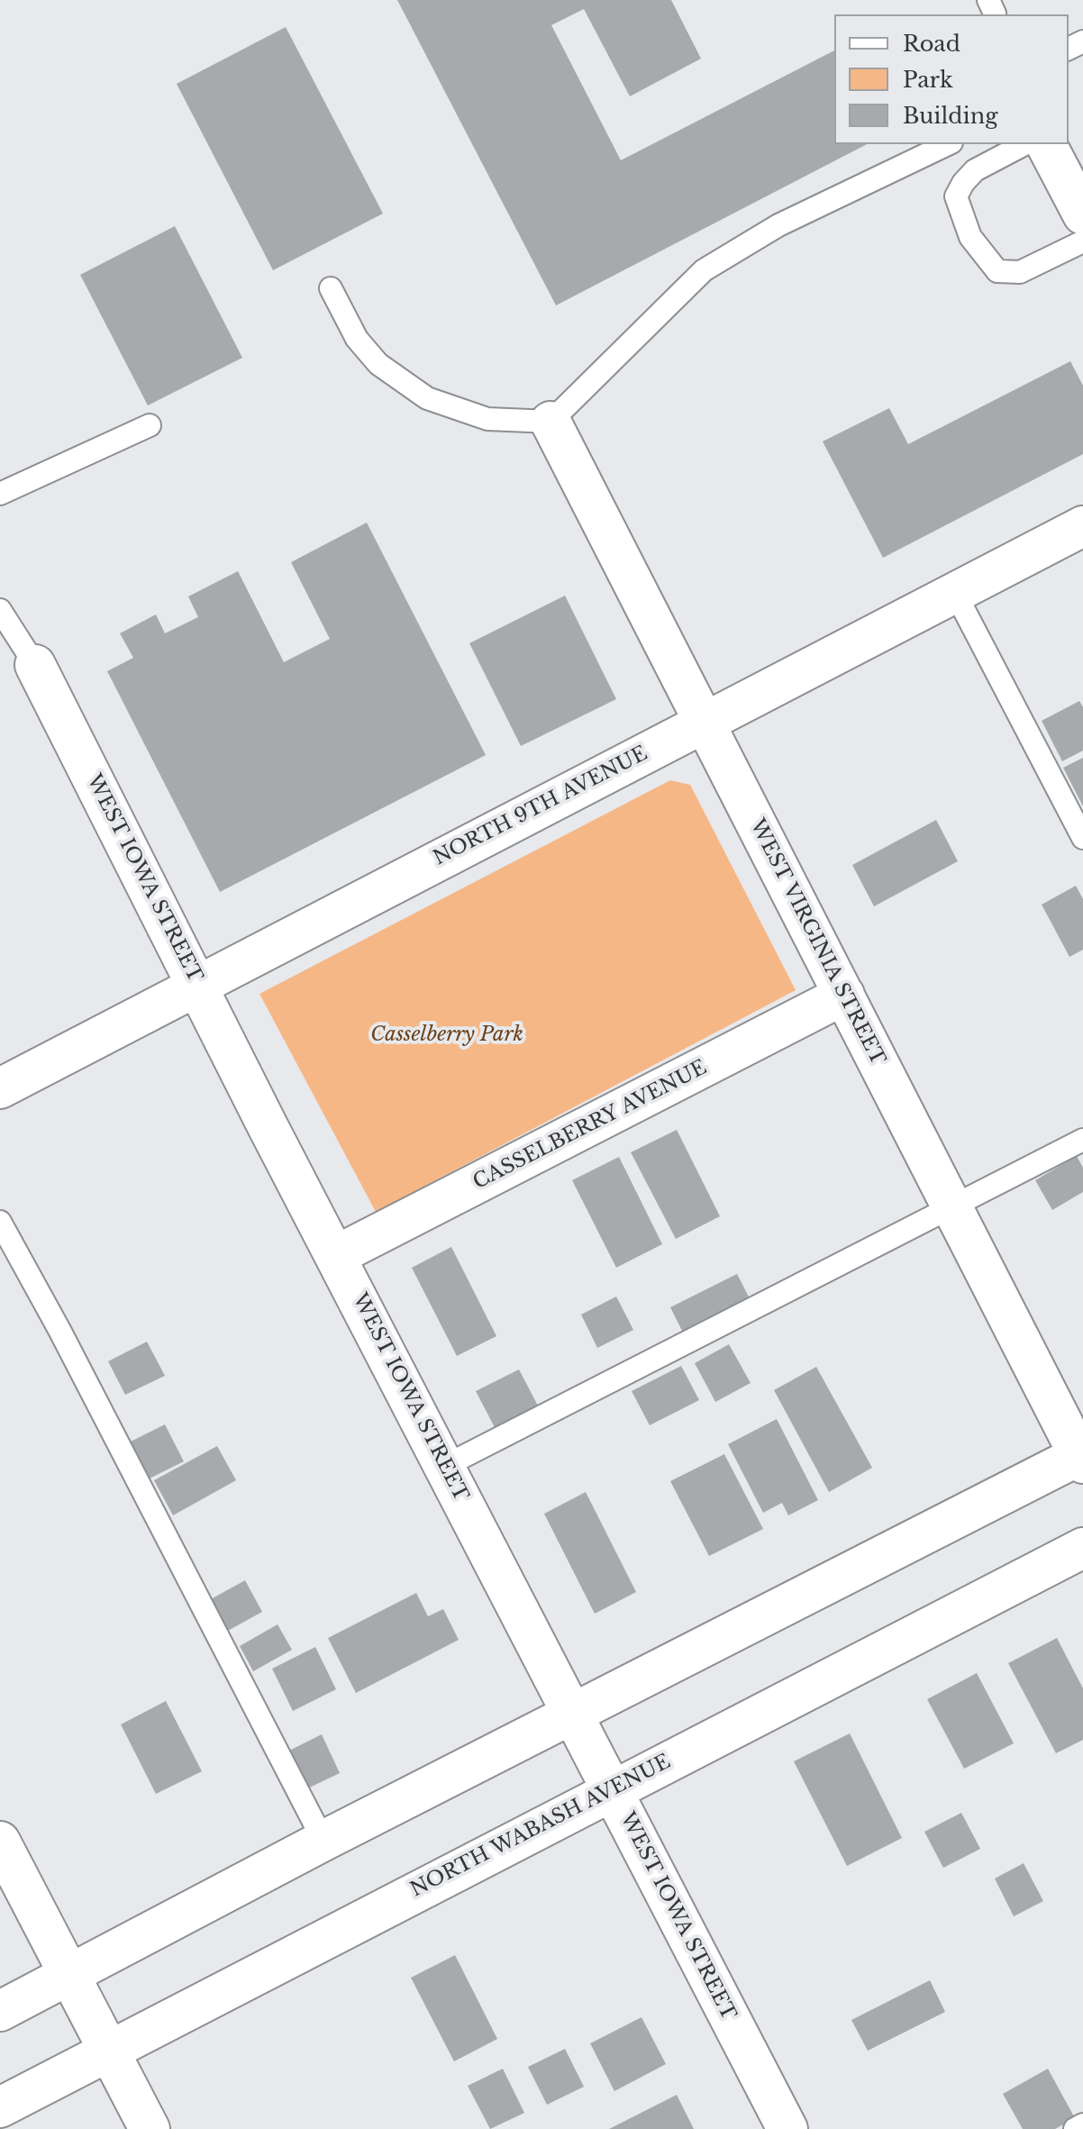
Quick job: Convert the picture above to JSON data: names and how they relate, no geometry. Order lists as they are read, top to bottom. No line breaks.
{"streets":{"street":["NORTH 9TH AVENUE","WEST IOWA STREET","WEST VIRGINIA STREET","CASSELBERRY AVENUE","NORTH WABASH AVENUE"]},"crossings":[["NORTH 9TH AVENUE","WEST IOWA STREET"],["NORTH 9TH AVENUE","WEST VIRGINIA STREET"],["WEST IOWA STREET","CASSELBERRY AVENUE"],["WEST IOWA STREET","NORTH WABASH AVENUE"],["WEST VIRGINIA STREET","CASSELBERRY AVENUE"]],"parks":["Casselberry Park"],"legend":["Road","Park","Building"]}
